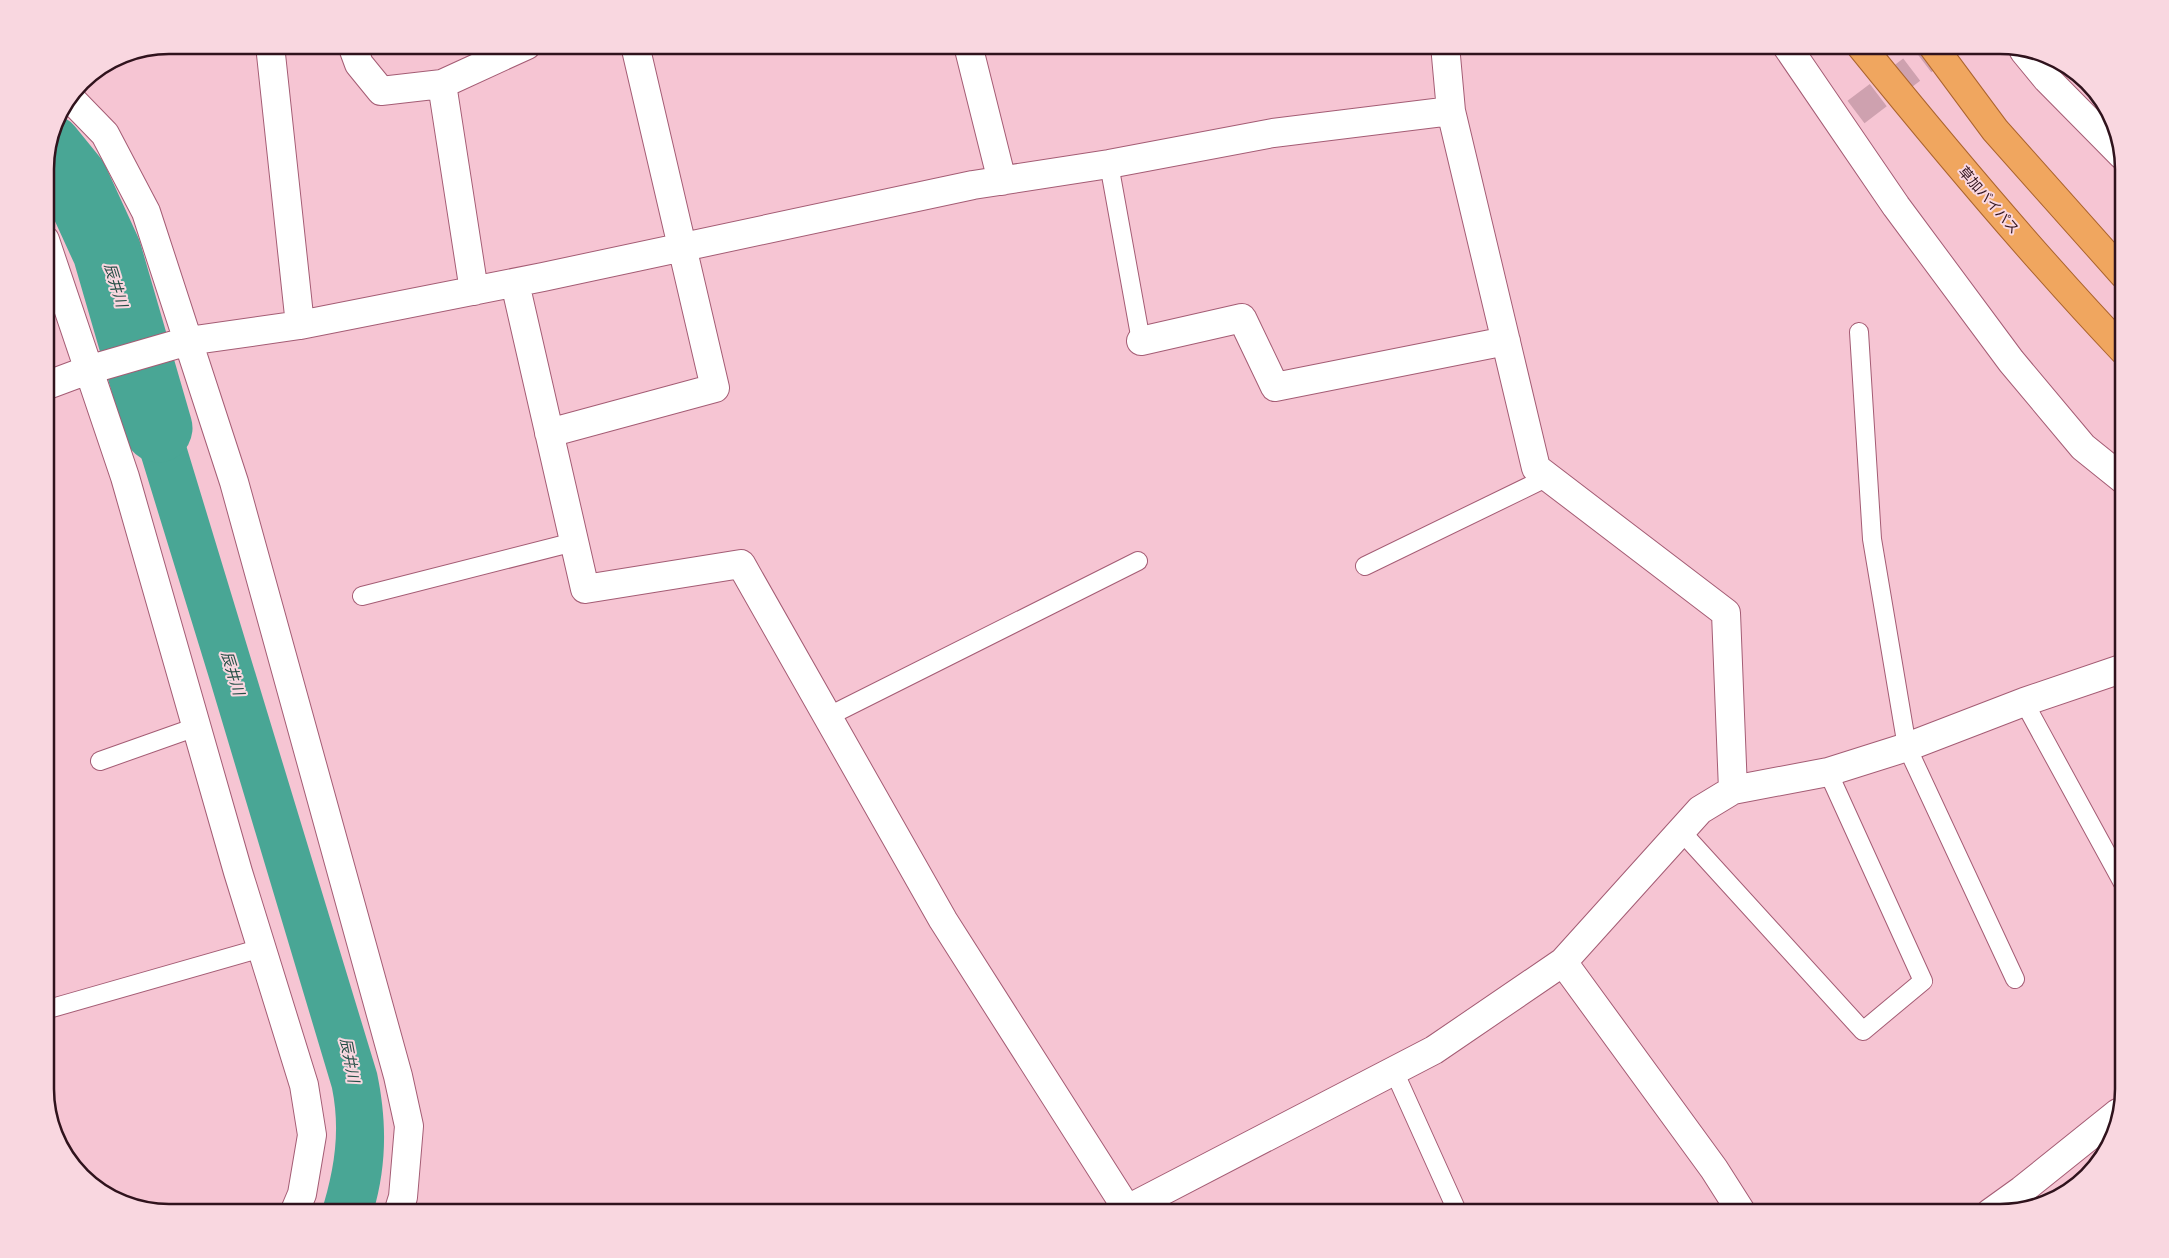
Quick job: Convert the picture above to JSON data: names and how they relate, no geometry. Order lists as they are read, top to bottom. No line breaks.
{"streets":{"highway":["草加バイパス"]},"water":["辰井川"]}
